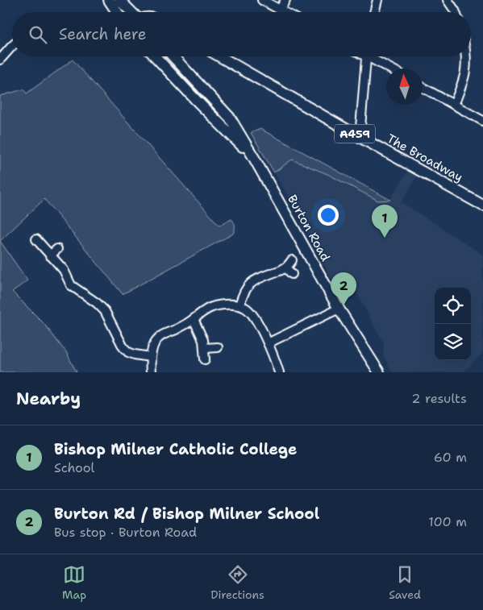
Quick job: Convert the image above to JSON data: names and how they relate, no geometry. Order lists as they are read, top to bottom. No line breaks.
{"streets":{"main road":["A459","The Broadway","Burton Road"]},"north":"top","page":{"search":"Search here","pins":["1","2"],"heading":["Nearby","2 results"],"list":[{"mark":"1","name":"Bishop Milner Catholic College","note":"School","value":"60 m"},{"mark":"2","name":"Burton Rd / Bishop Milner School","note":"Bus stop · Burton Road","value":"100 m"}],"nav":["Map","Directions","Saved"]}}
